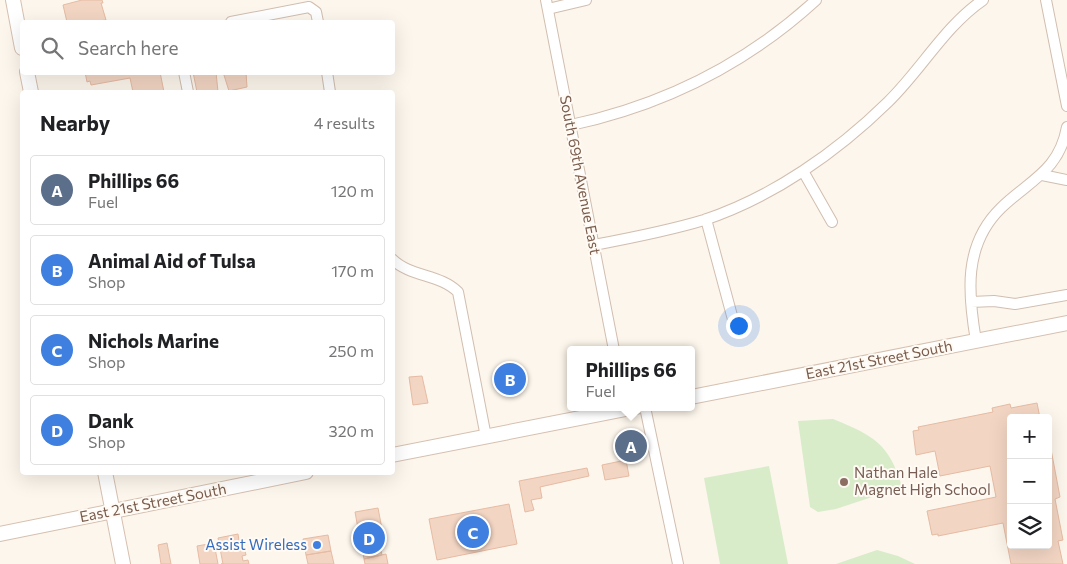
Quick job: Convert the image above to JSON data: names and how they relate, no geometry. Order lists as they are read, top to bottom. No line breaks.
{"streets":{"main road":["East 21st Street South"],"street":["South 69th Avenue East"]},"places":["Nathan Hale Magnet High School","Assist Wireless"],"page":{"search":"Search here","heading":["Nearby","4 results"],"list":[{"mark":"A","name":"Phillips 66","note":"Fuel","value":"120 m"},{"mark":"B","name":"Animal Aid of Tulsa","note":"Shop","value":"170 m"},{"mark":"C","name":"Nichols Marine","note":"Shop","value":"250 m"},{"mark":"D","name":"Dank","note":"Shop","value":"320 m"}],"popup":["Phillips 66","Fuel"],"pins":["B","A","C","D"],"map_buttons":["+","−"]}}
